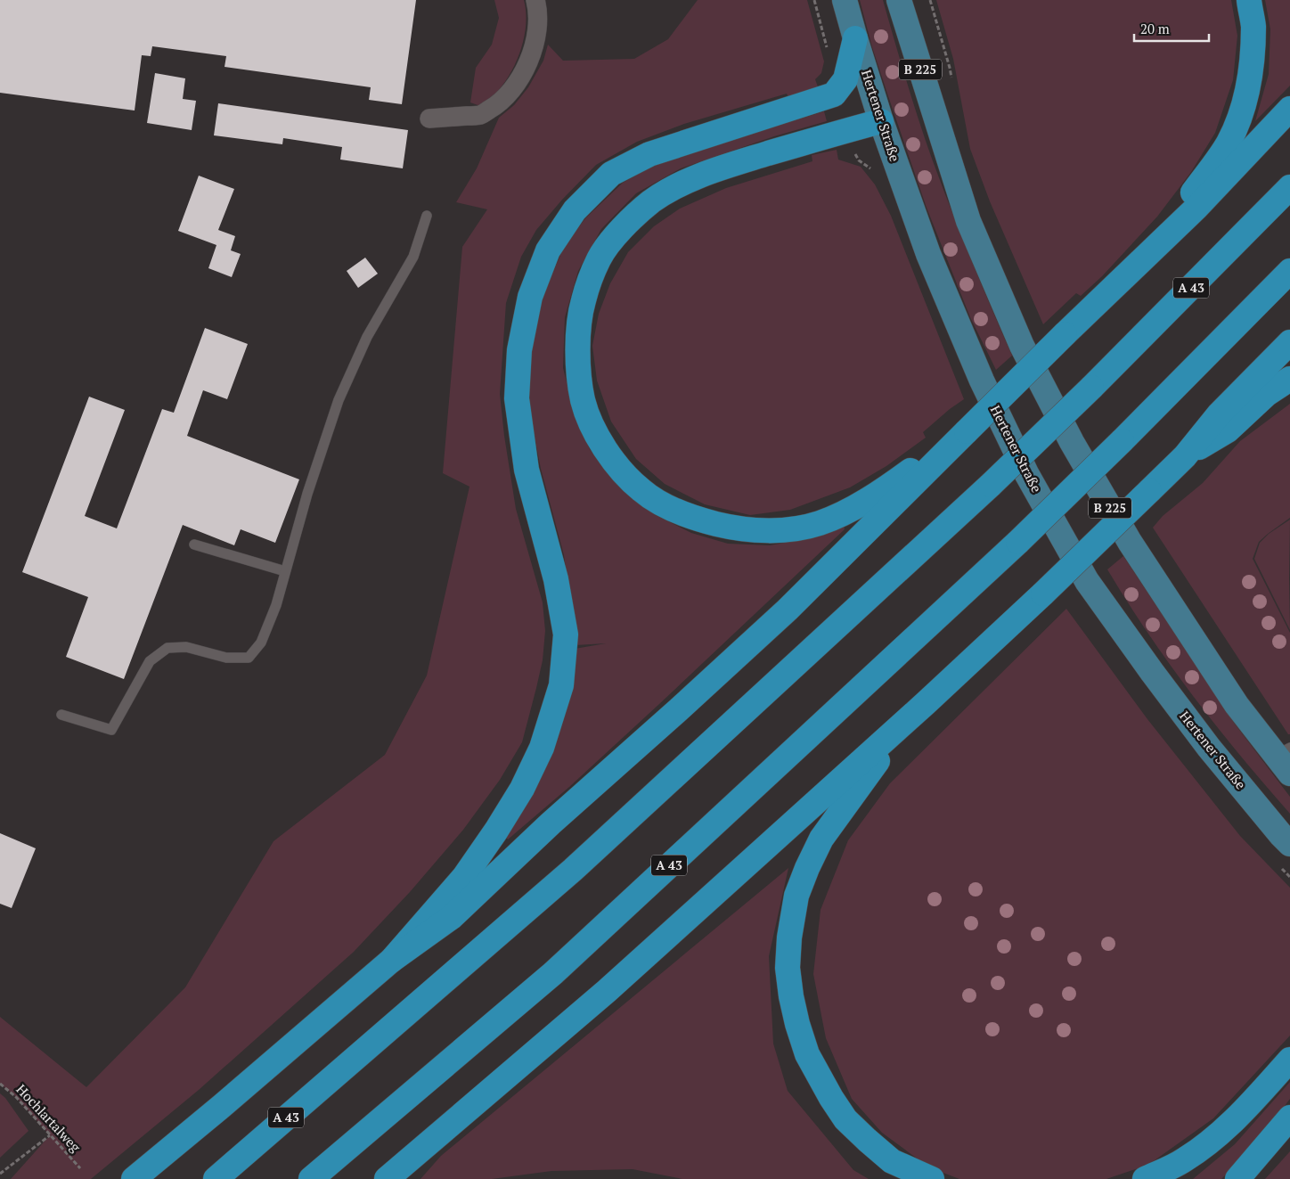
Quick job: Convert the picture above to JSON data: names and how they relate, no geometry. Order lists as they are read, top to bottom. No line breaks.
{"streets":{"highway":["A 43"],"main road":["B 225","Hertener Straße"],"path":["Hochlartalweg"]},"scale_bar":"20 m"}
